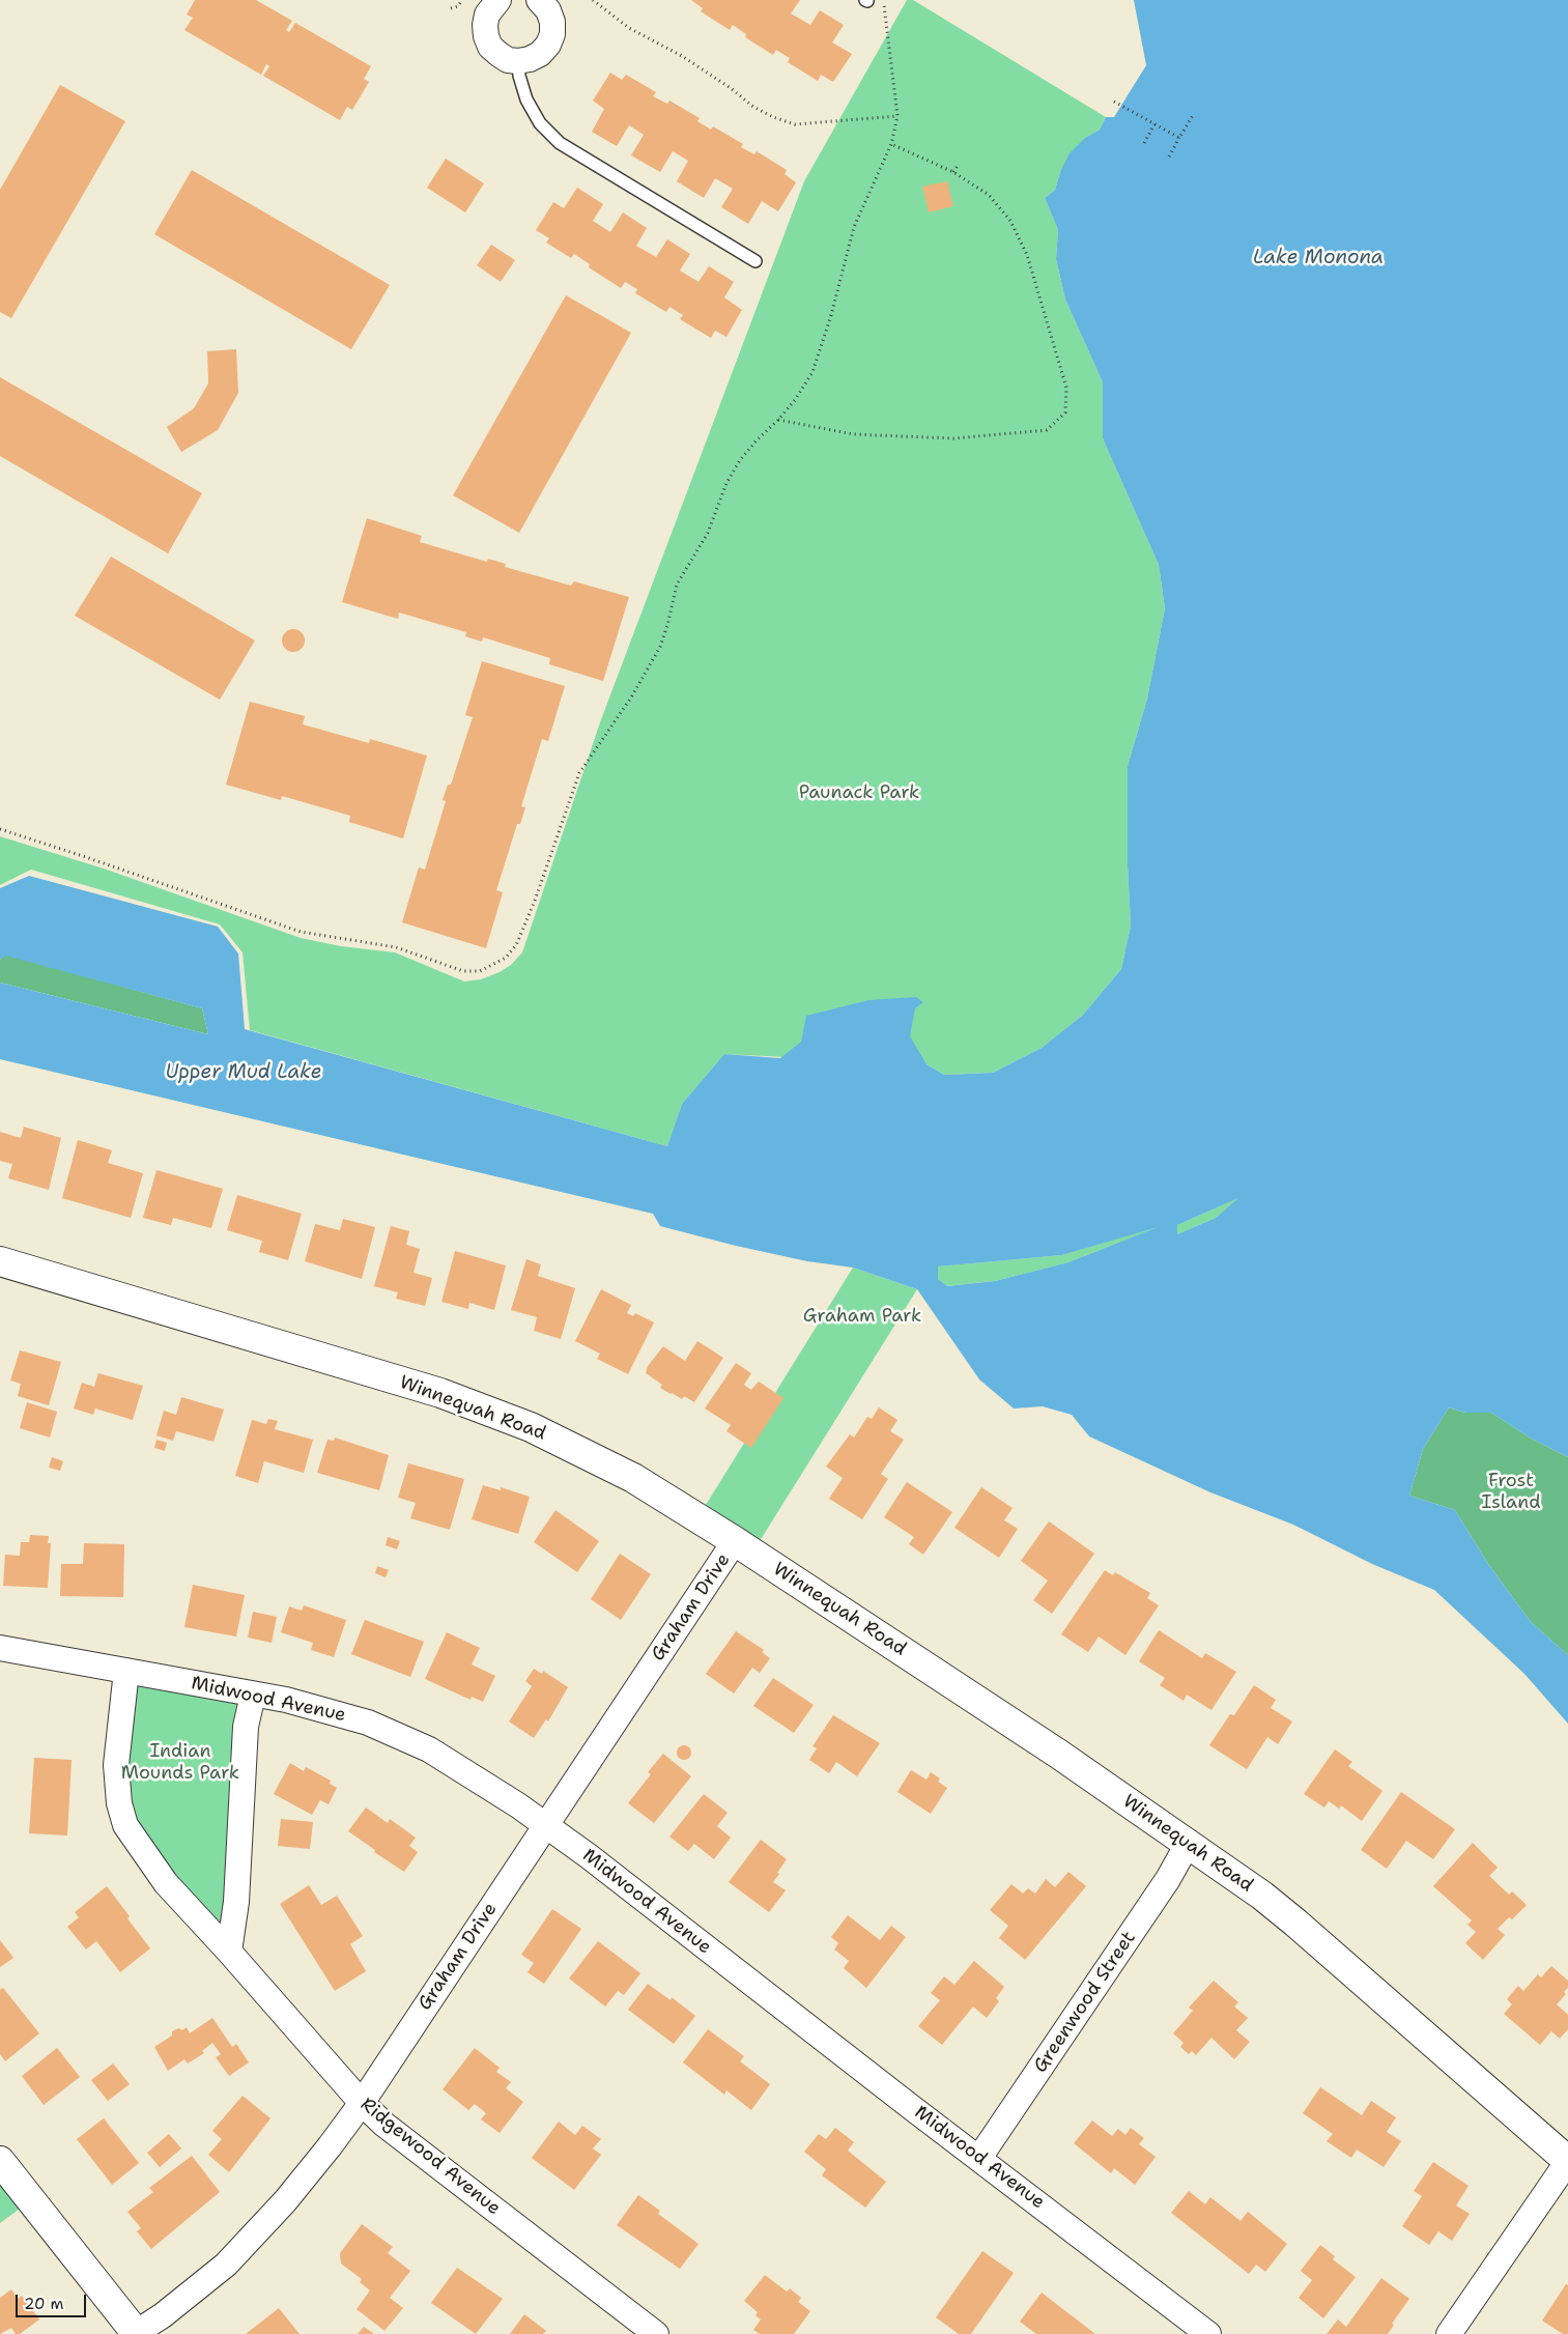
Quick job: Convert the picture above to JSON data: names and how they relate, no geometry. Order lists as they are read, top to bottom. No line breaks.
{"streets":{"street":["Winnequah Road","Graham Drive","Midwood Avenue","Greenwood Street","Ridgewood Avenue"]},"crossings":[["Winnequah Road","Graham Drive"],["Winnequah Road","Greenwood Street"],["Graham Drive","Midwood Avenue"],["Graham Drive","Ridgewood Avenue"],["Midwood Avenue","Greenwood Street"],["Midwood Avenue","Ridgewood Avenue"]],"water":["Lake Monona","Upper Mud Lake"],"parks":["Paunack Park","Graham Park","Frost Island","Indian Mounds Park"],"scale_bar":"20 m"}
